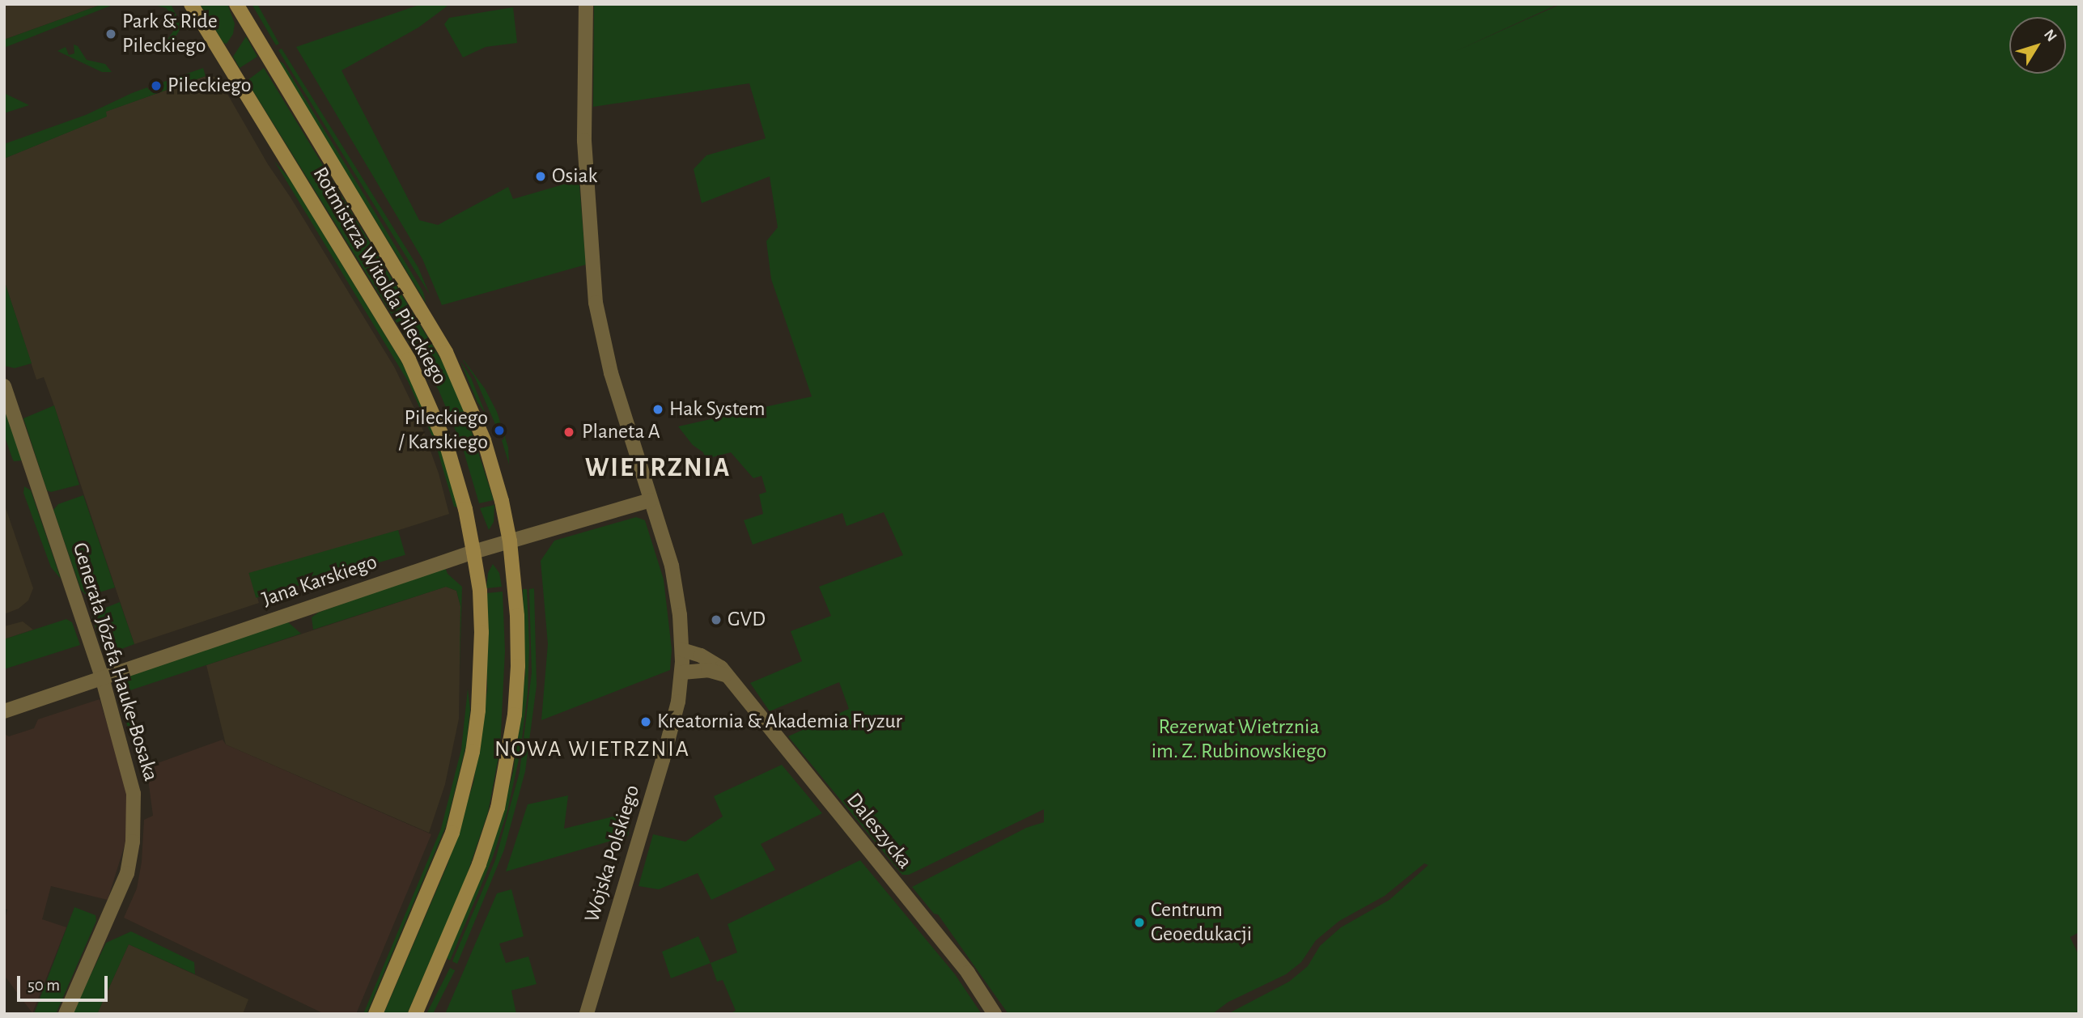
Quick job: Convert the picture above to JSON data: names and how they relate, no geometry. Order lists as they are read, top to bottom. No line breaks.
{"streets":{"main road":["Rotmistrza Witolda Pileckiego"],"street":["Jana Karskiego","Generała Józefa Hauke-Bosaka","Daleszycka","Wojska Polskiego"]},"crossings":[["Rotmistrza Witolda Pileckiego","Jana Karskiego"],["Jana Karskiego","Generała Józefa Hauke-Bosaka"],["Jana Karskiego","Wojska Polskiego"],["Daleszycka","Wojska Polskiego"]],"districts":["WIETRZNIA","NOWA WIETRZNIA"],"parks":["Rezerwat Wietrznia im. Z. Rubinowskiego"],"places":["Park & Ride Pileckiego","Pileckiego","Osiak","Hak System","Pileckiego / Karskiego","Planeta A","GVD","Kreatornia & Akademia Fryzur","Centrum Geoedukacji"],"scale_bar":"50 m","north":"top right"}
